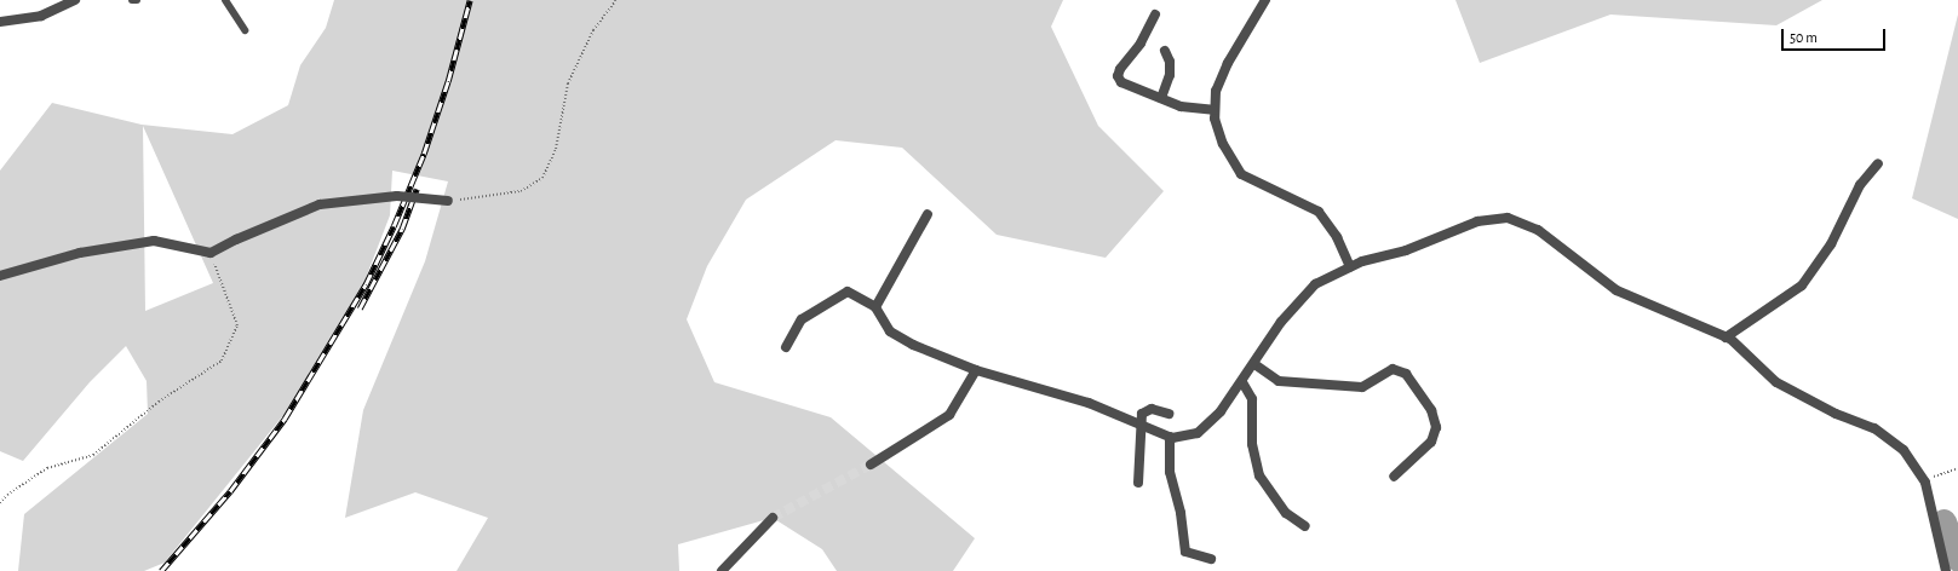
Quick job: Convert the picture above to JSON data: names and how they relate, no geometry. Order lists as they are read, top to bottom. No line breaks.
{"scale_bar":"50 m"}
